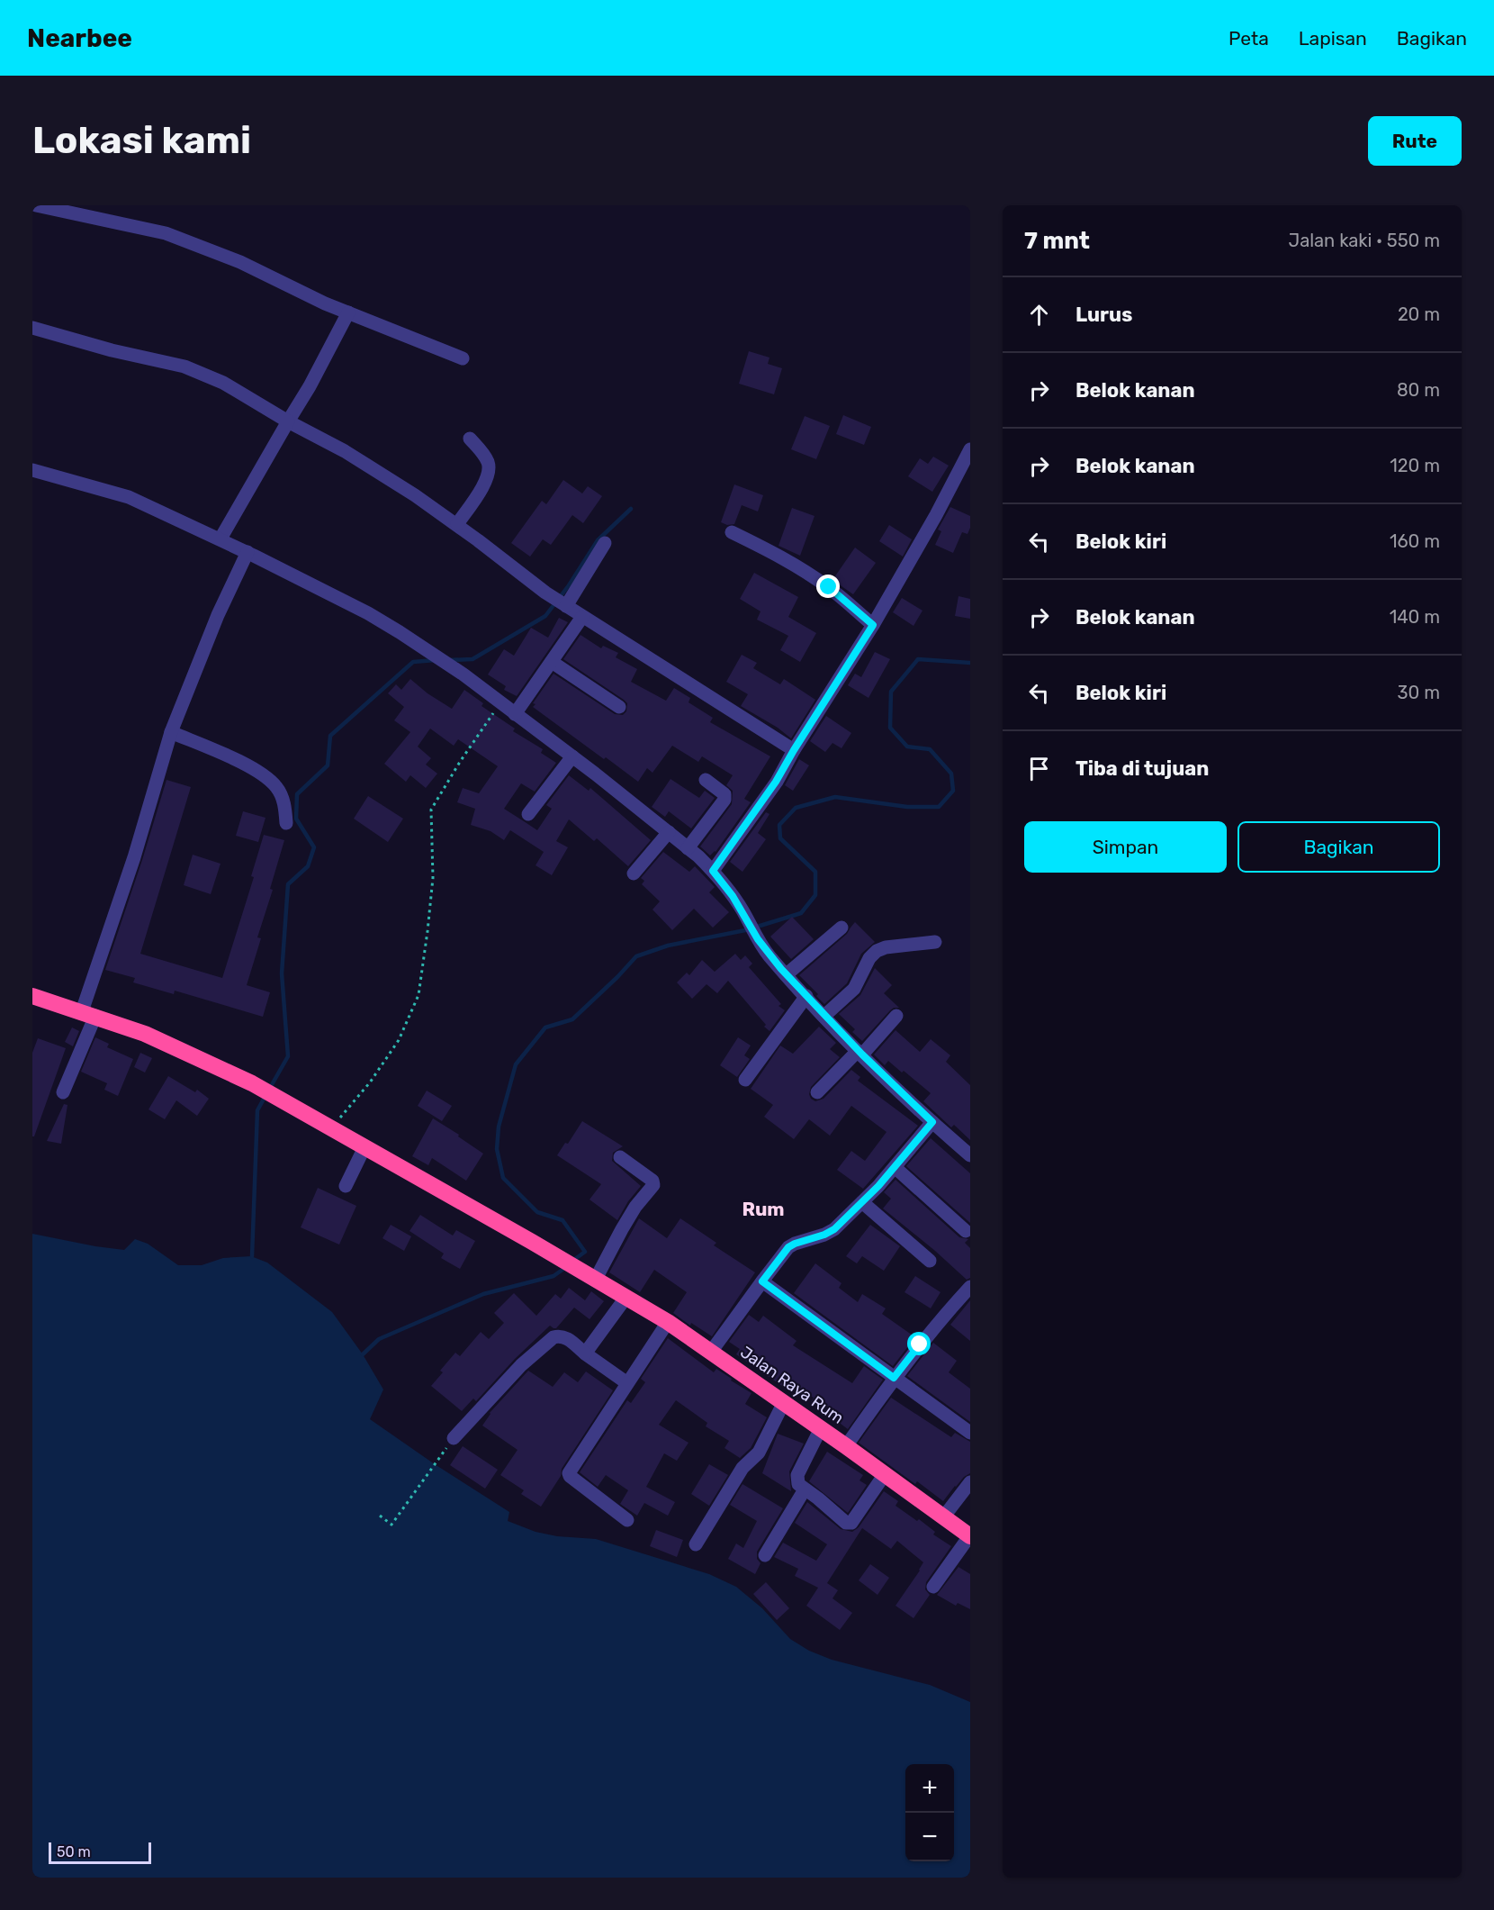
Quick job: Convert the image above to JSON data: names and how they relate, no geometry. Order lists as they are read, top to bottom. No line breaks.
{"streets":{"highway":["Jalan Raya Rum"]},"districts":["Rum"],"scale_bar":"50 m","page":{"header":"Nearbee","nav":["Peta","Lapisan","Bagikan"],"buttons":["Rute",["Simpan","Bagikan"]],"title":"Lokasi kami","heading":["7 mnt","Jalan kaki · 550 m"],"list":[["Lurus","20 m"],["Belok kanan","80 m"],["Belok kanan","120 m"],["Belok kiri","160 m"],["Belok kanan","140 m"],["Belok kiri","30 m"],"Tiba di tujuan"],"map_buttons":["+","−"],"scale":"50 m"}}
